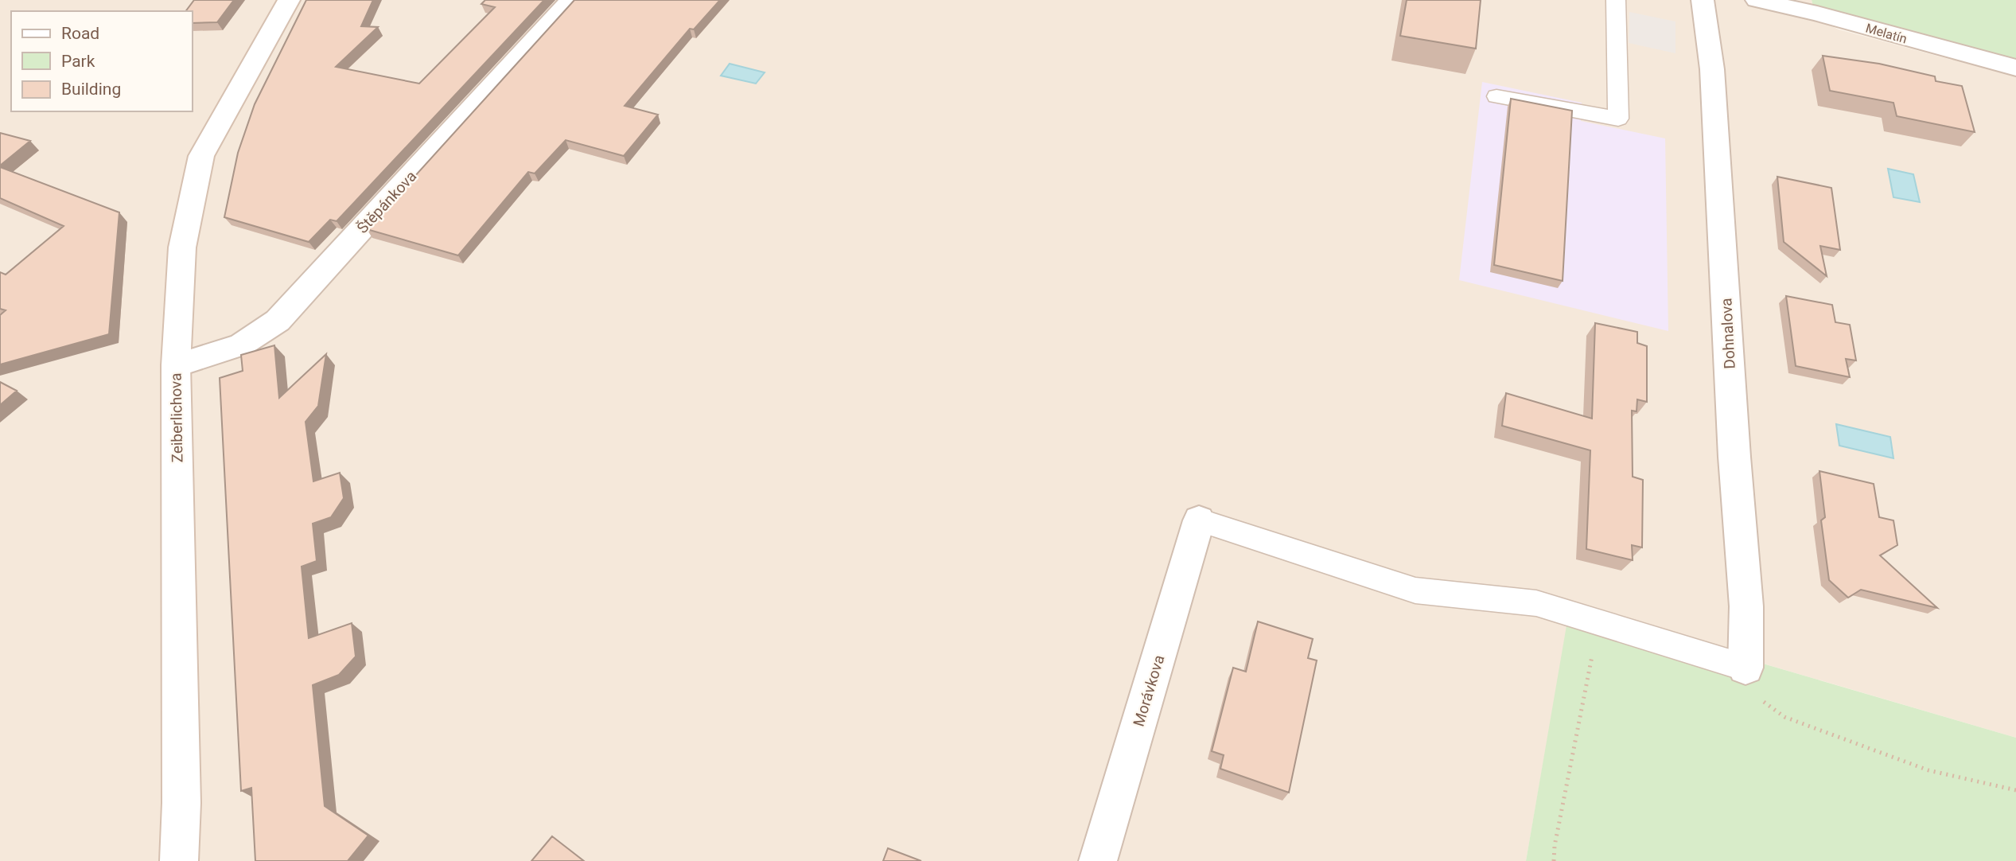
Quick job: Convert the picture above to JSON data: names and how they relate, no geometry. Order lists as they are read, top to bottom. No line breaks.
{"streets":{"street":["Melatín","Štěpánkova","Dohnalova","Zeiberlichova","Morávkova"]},"crossings":[["Štěpánkova","Zeiberlichova"]],"legend":["Road","Park","Building"]}
